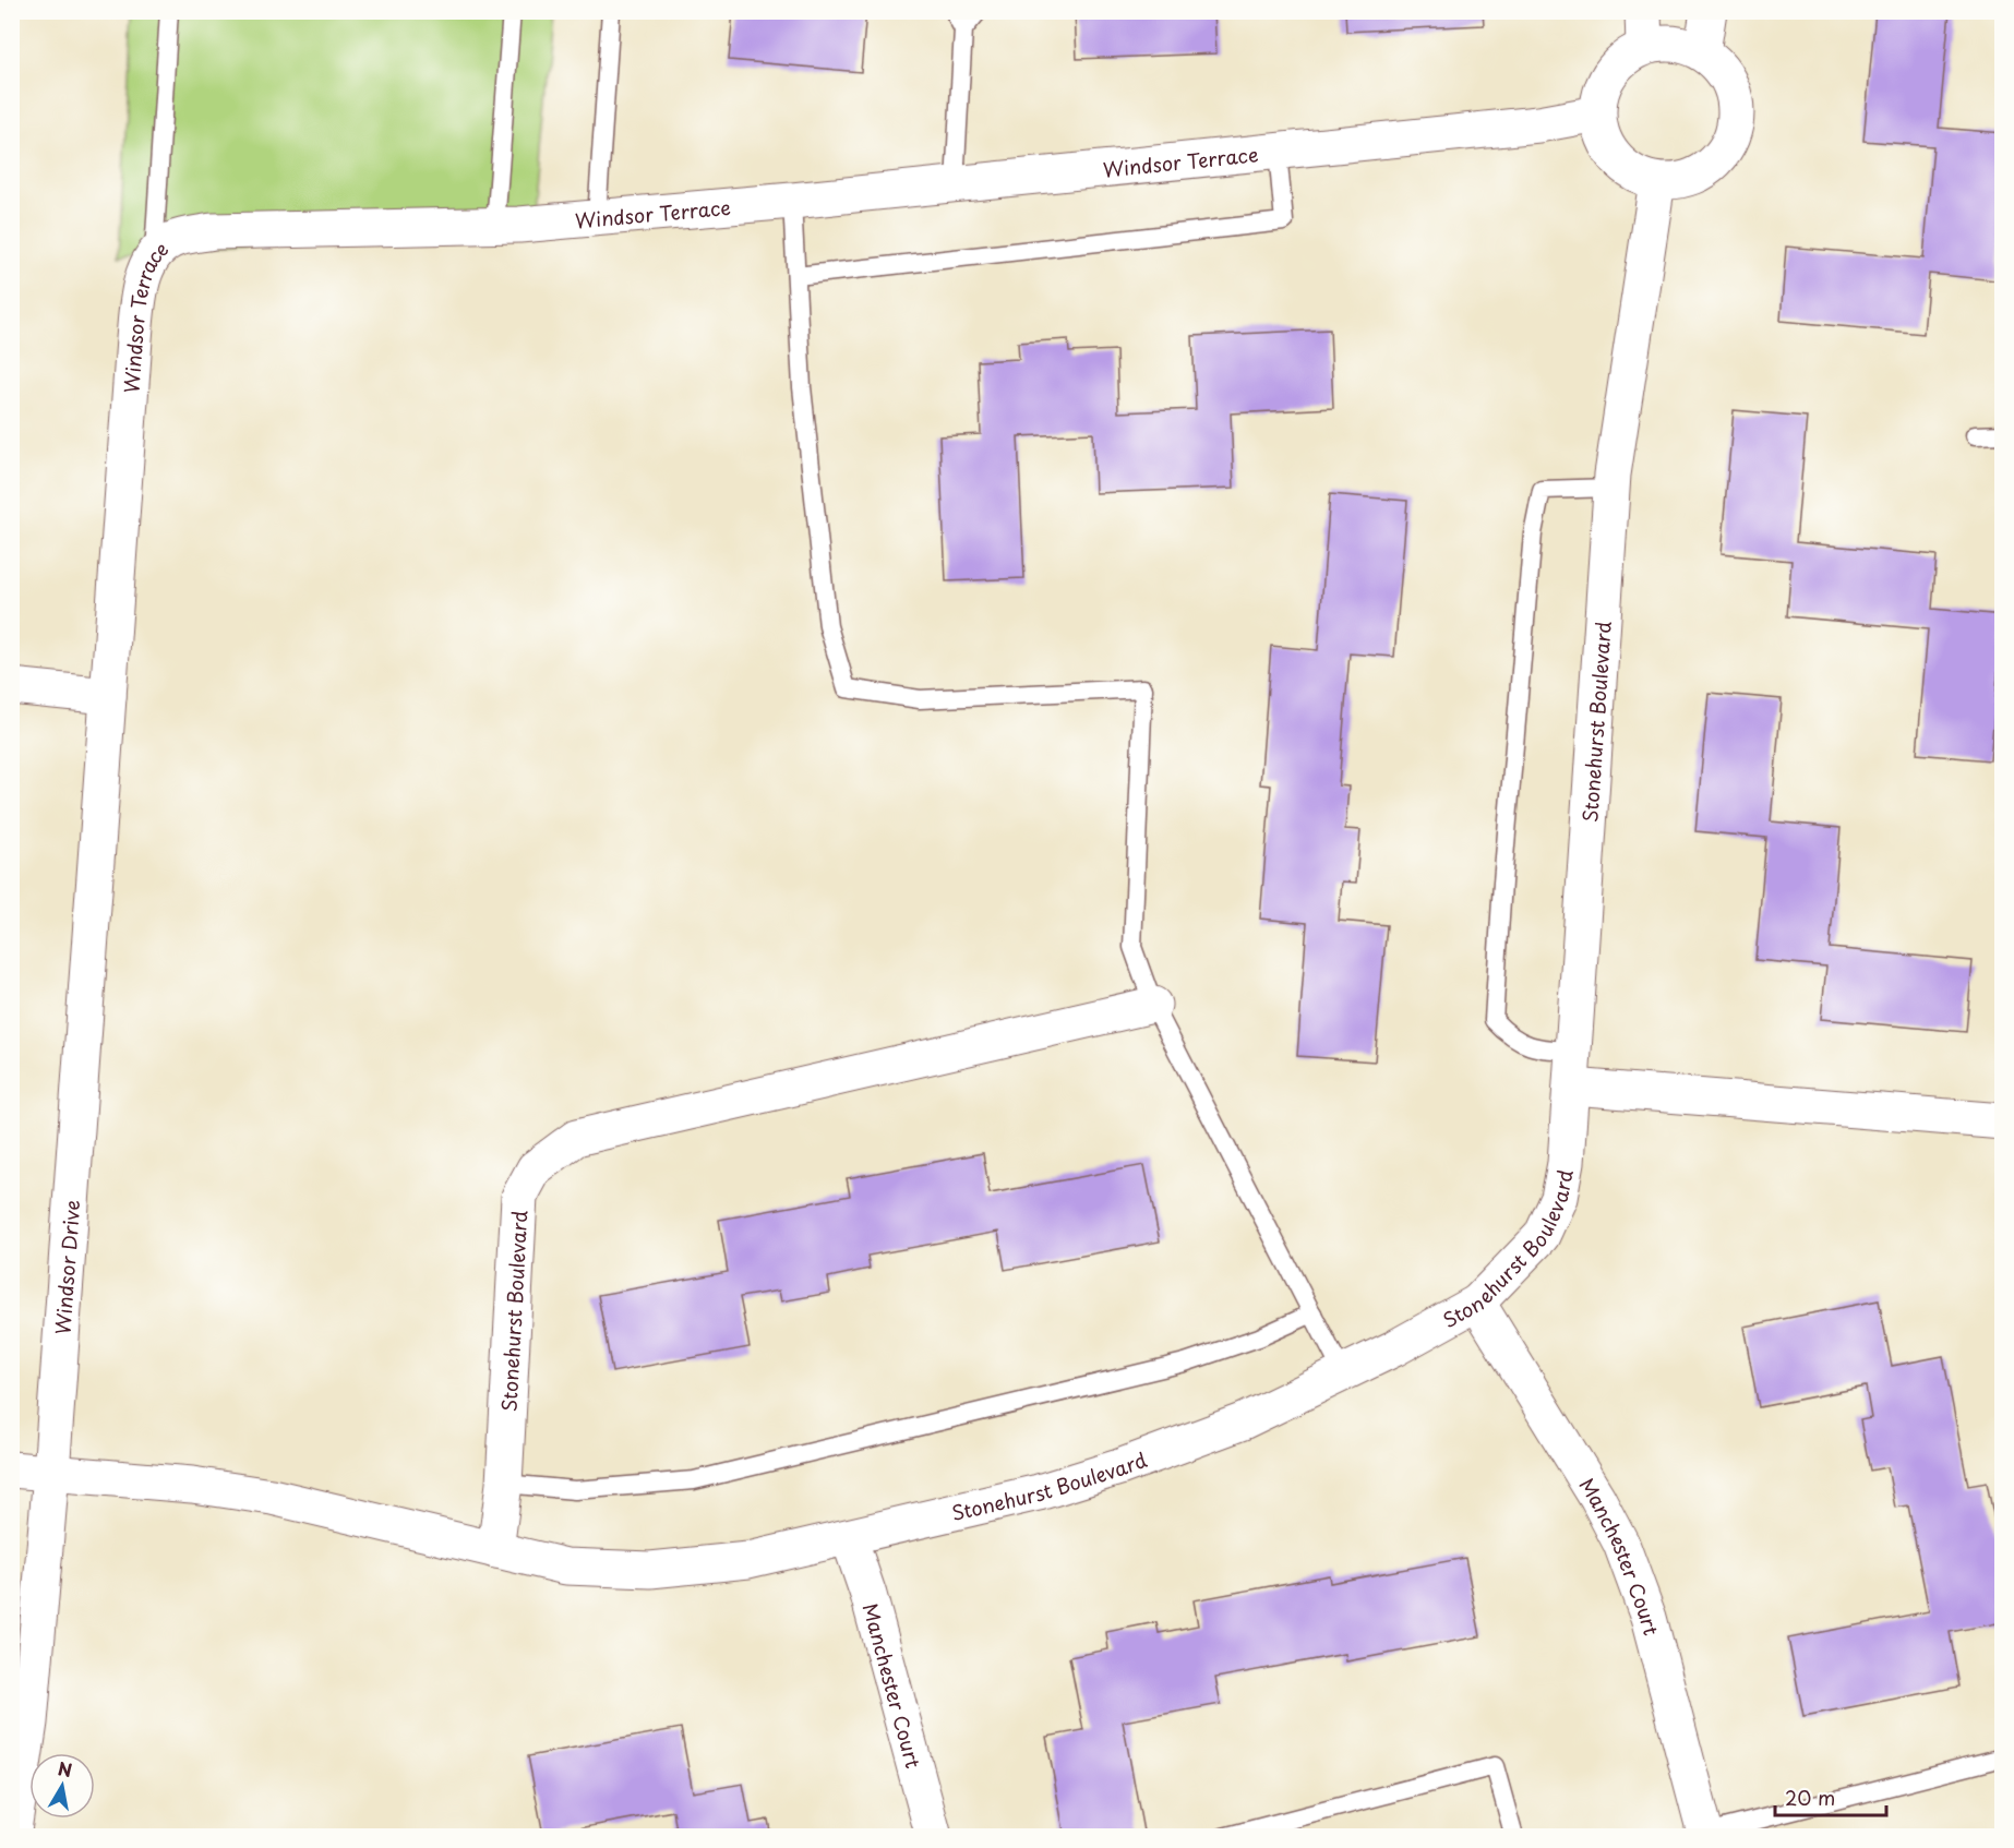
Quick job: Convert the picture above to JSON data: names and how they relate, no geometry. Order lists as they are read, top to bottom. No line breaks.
{"streets":{"street":["Windsor Terrace","Stonehurst Boulevard","Windsor Drive","Manchester Court"]},"crossings":[["Windsor Terrace","Stonehurst Boulevard"],["Windsor Terrace","Windsor Drive"],["Stonehurst Boulevard","Windsor Drive"],["Stonehurst Boulevard","Manchester Court"]],"scale_bar":"20 m","north":"top"}
